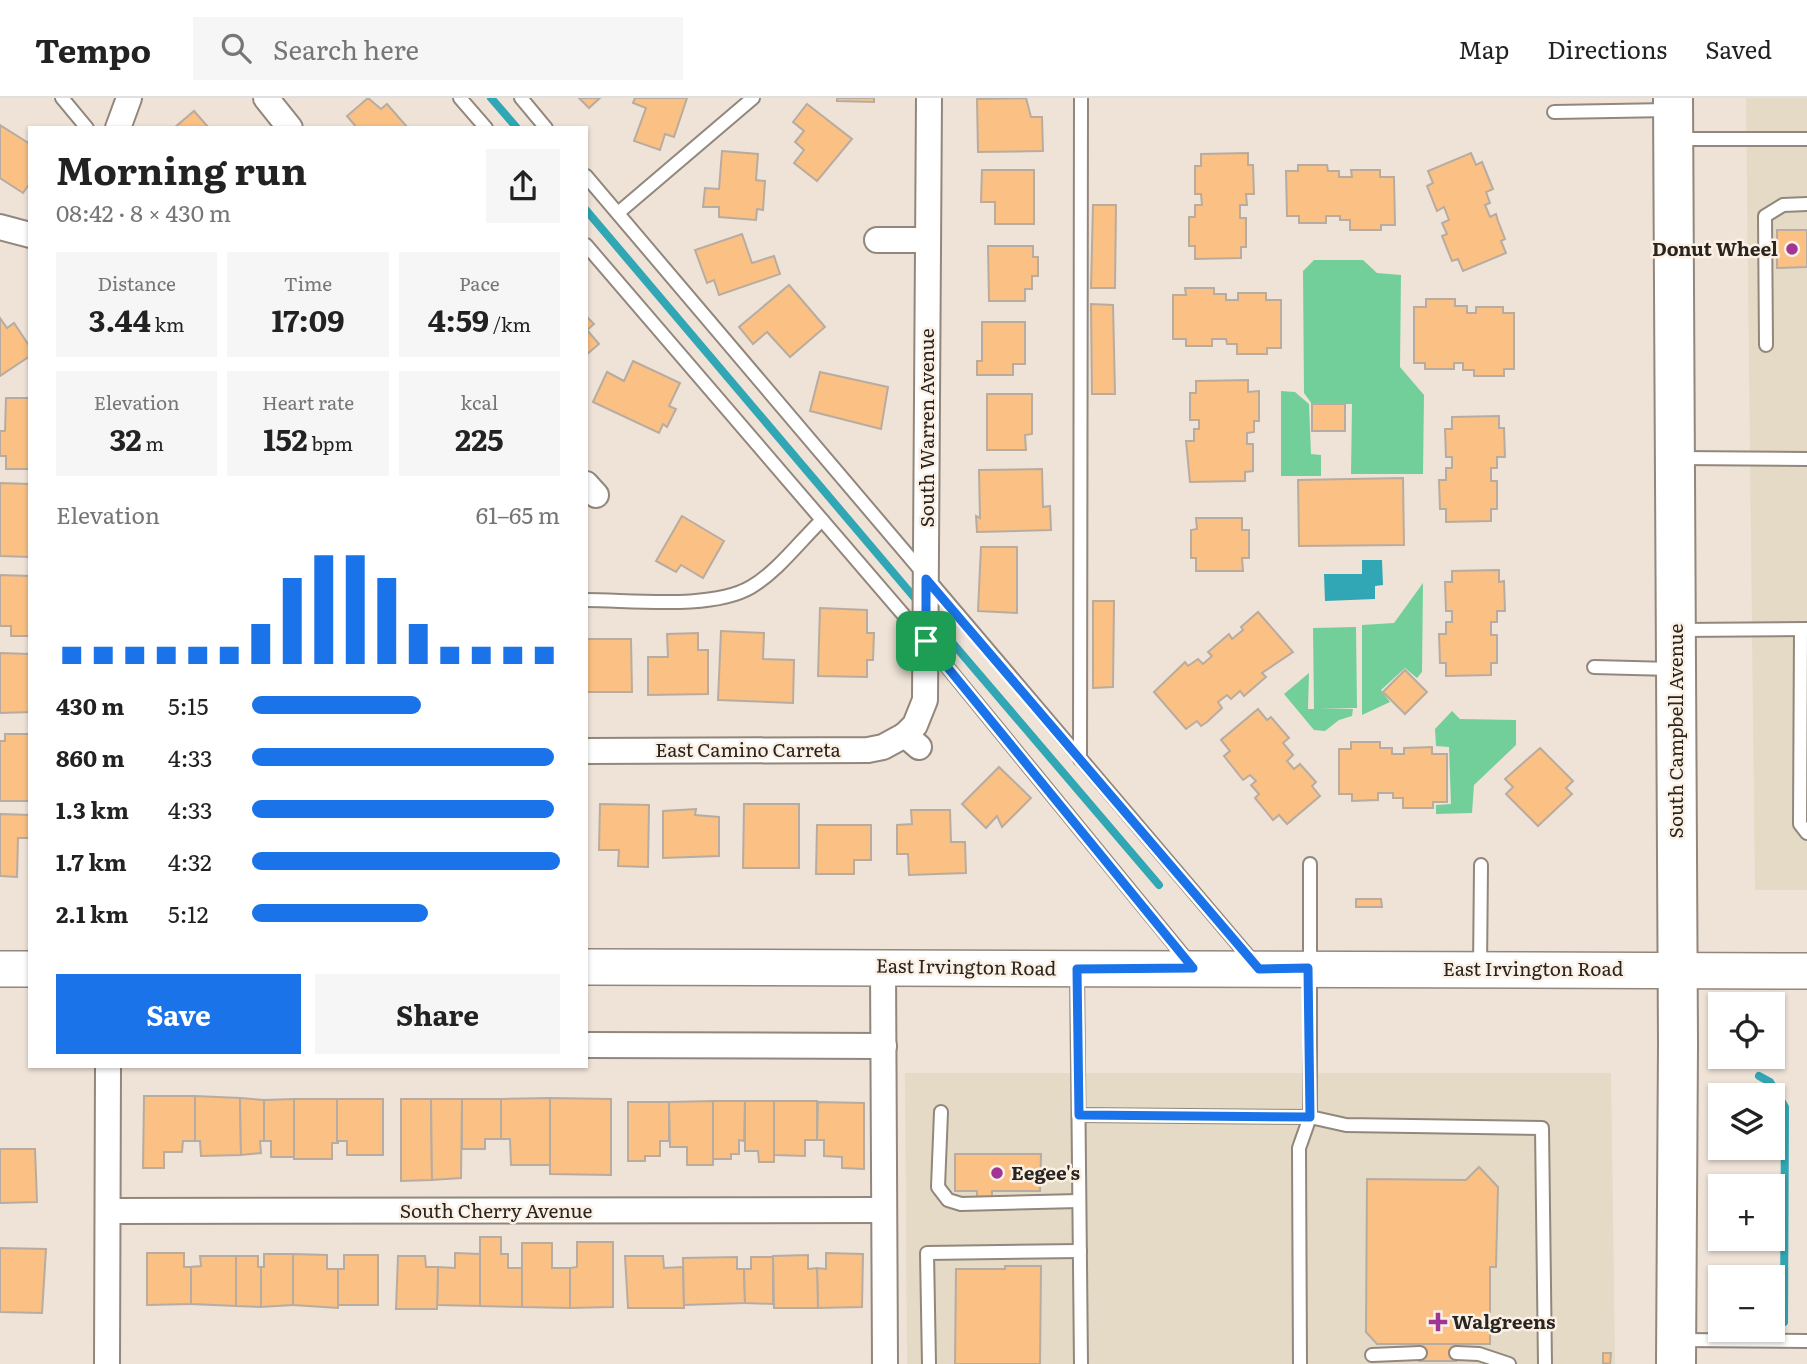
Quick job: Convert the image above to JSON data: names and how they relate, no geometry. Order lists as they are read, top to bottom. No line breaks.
{"streets":{"main road":["South Campbell Avenue","East Irvington Road"],"street":["South Warren Avenue","East Camino Carreta","South Cherry Avenue"]},"crossings":[["South Warren Avenue","East Camino Carreta"],["South Campbell Avenue","East Irvington Road"]],"places":{"other":["Donut Wheel","Eegee's"],"health":["Walgreens"]},"page":{"header":"Tempo","search":"Search here","nav":["Map","Directions","Saved"],"heading":["Morning run","08:42 · 8 × 430 m"],"stats":[["Distance","3.44 km"],["Time","17:09"],["Pace","4:59 /km"],["Elevation","32 m"],["Heart rate","152 bpm"],["kcal","225"]],"chart":["Elevation","61–65 m"],"list":[{"name":"430 m","note":"5:15"},{"name":"860 m","note":"4:33"},{"name":"1.3 km","note":"4:33"},{"name":"1.7 km","note":"4:32"},{"name":"2.1 km","note":"5:12"}],"buttons":["Save","Share"],"map_buttons":["+","−"]}}
